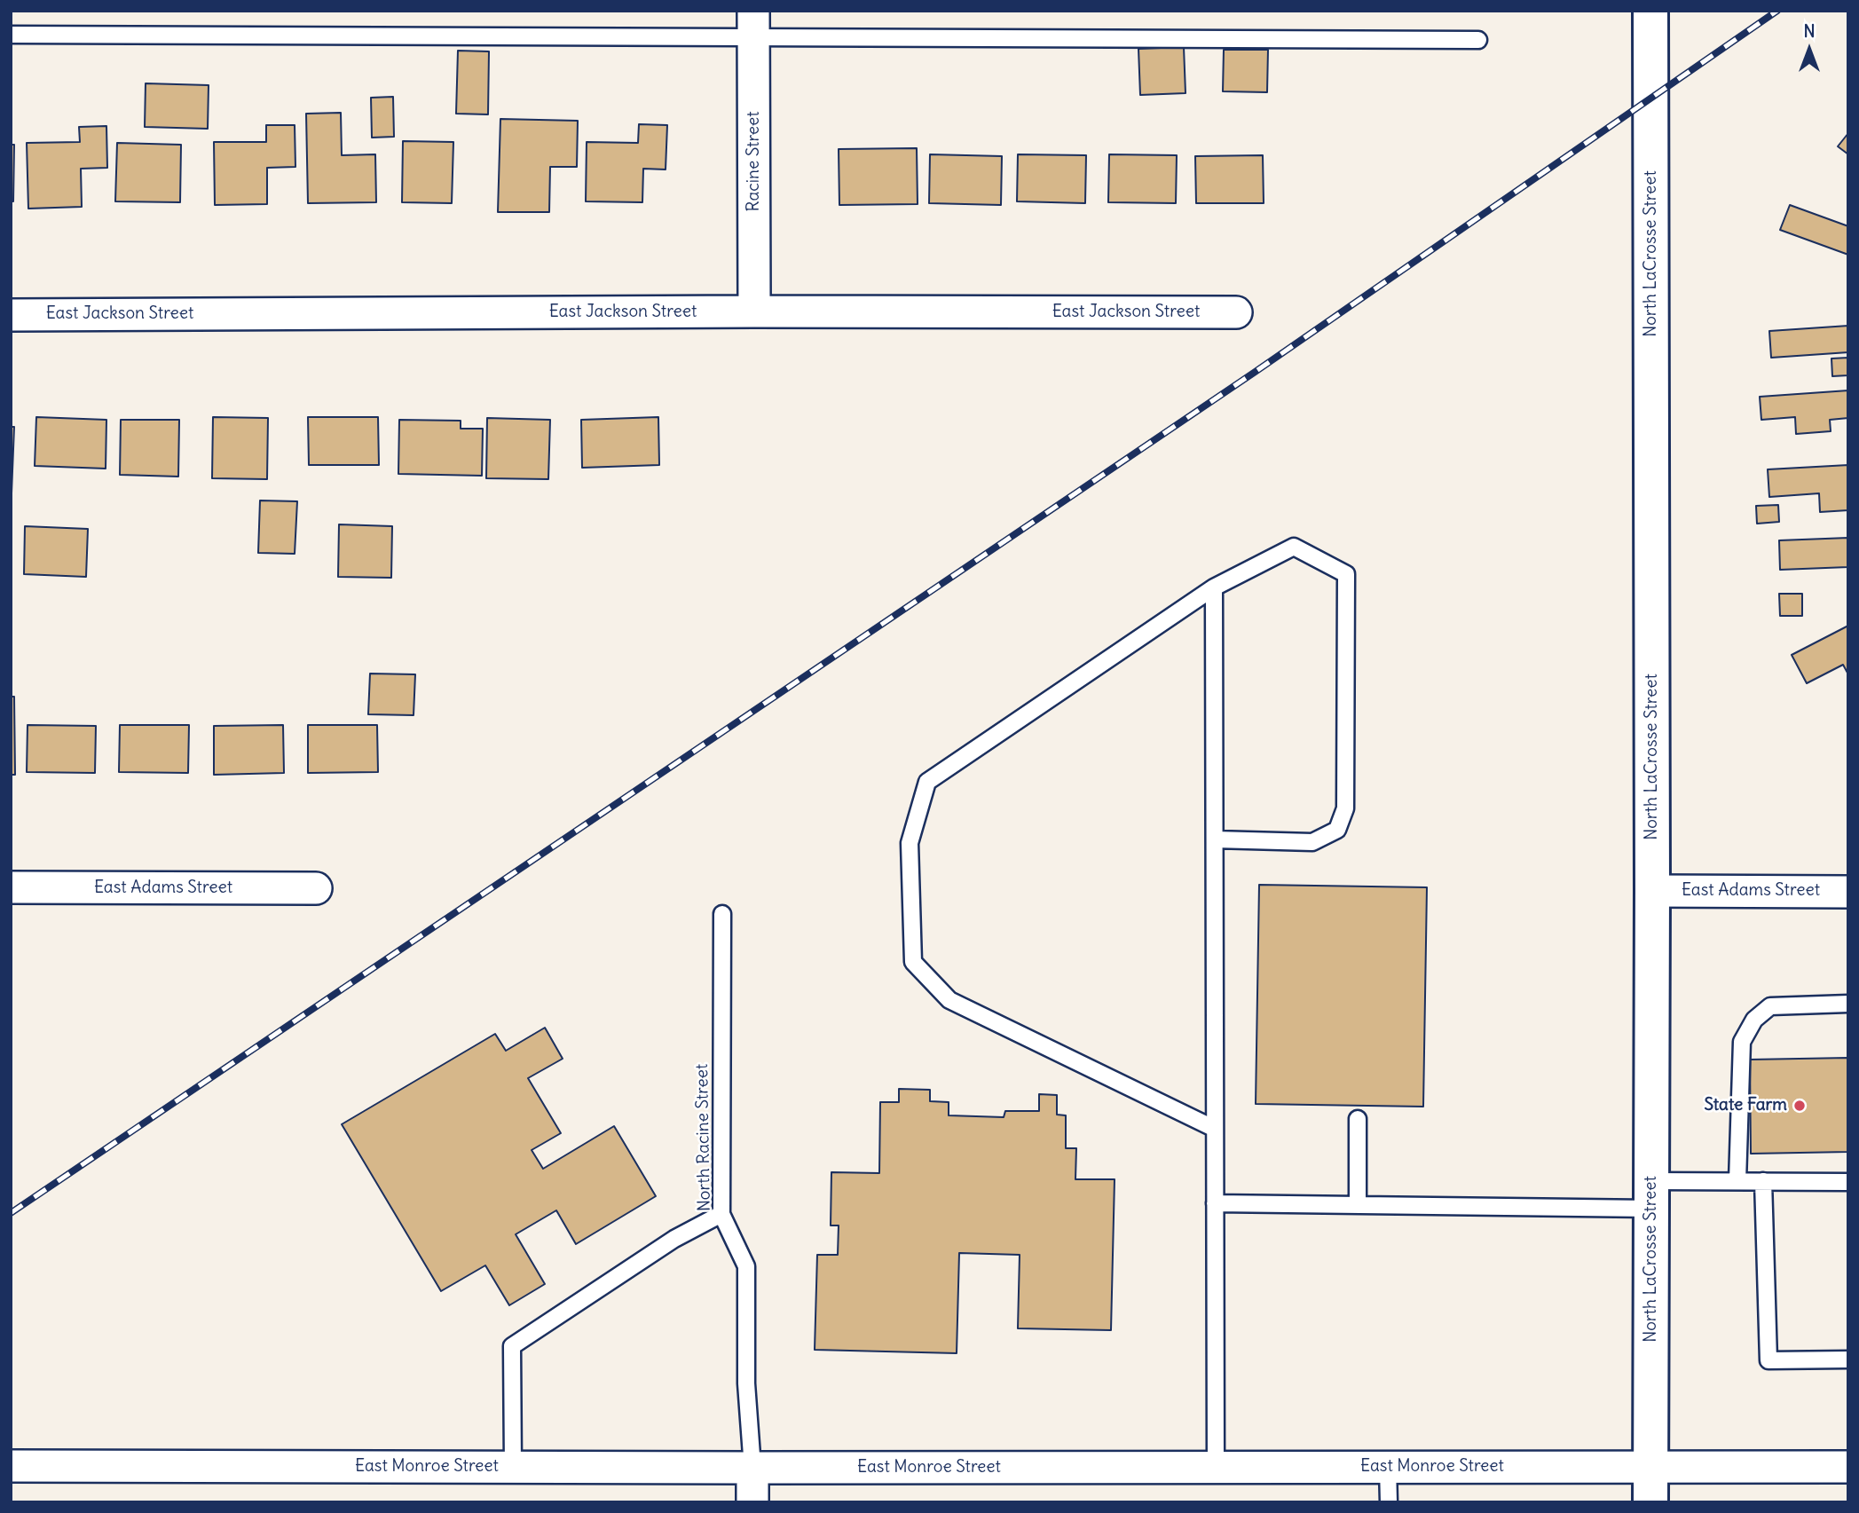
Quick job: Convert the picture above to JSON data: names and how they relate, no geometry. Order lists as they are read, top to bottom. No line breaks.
{"streets":{"main road":["North LaCrosse Street"],"street":["Racine Street","East Jackson Street","East Adams Street","East Monroe Street"],"lane":["North Racine Street"]},"crossings":[["Racine Street","East Jackson Street"],["North LaCrosse Street","East Adams Street"],["North LaCrosse Street","East Monroe Street"],["North Racine Street","East Monroe Street"]],"places":["State Farm"],"north":"top"}
